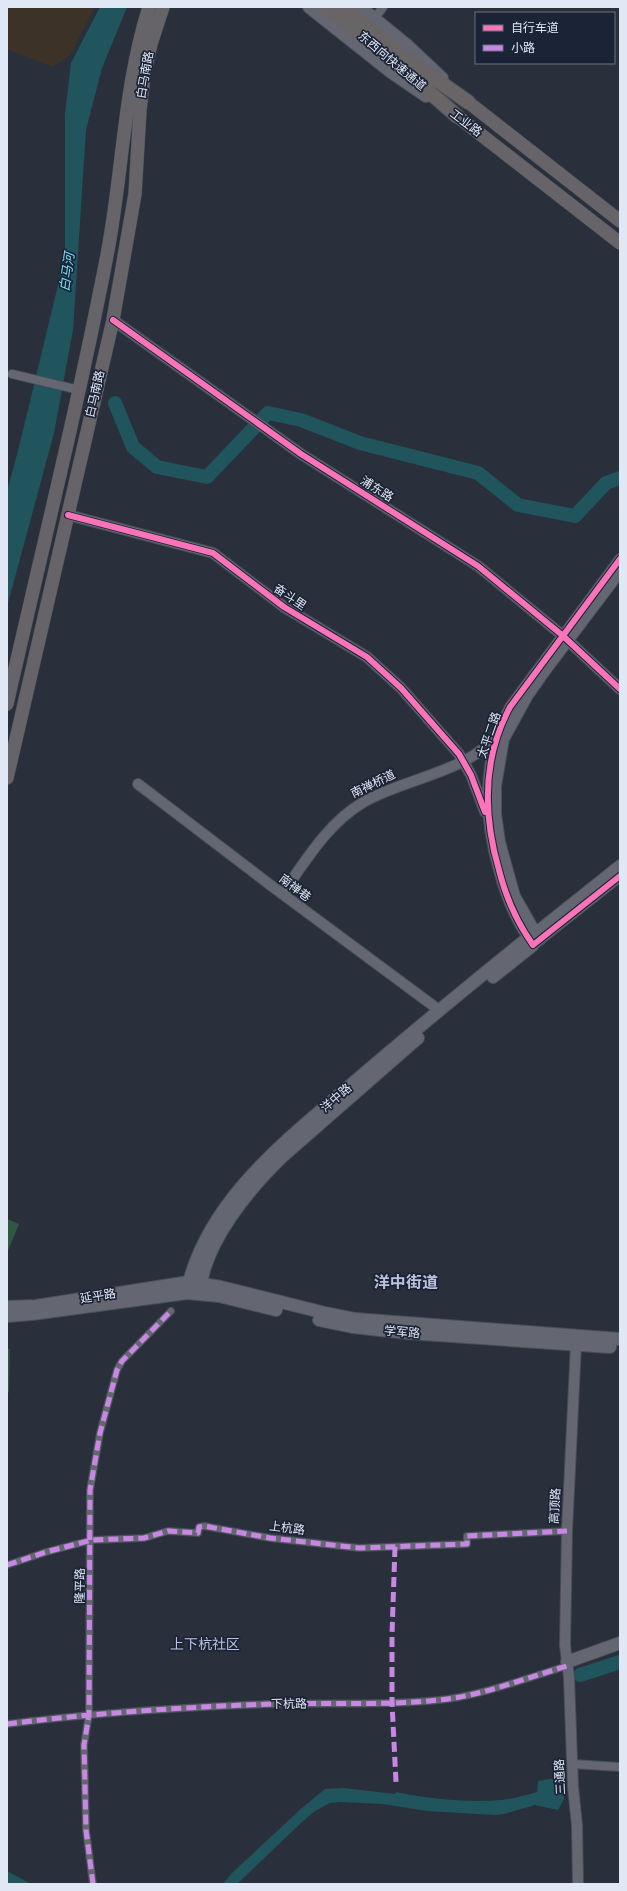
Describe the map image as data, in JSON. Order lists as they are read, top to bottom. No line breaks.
{"streets":{"highway":["东西向快速通道"],"main road":["白马南路","工业路","洋中路","延平路","学军路","下杭路"],"street":["浦东路","奋斗里","太平二路","南禅桥道","南禅巷","高顶路","上杭路","隆平路","三通路"]},"crossings":[["东西向快速通道","工业路"],["白马南路","浦东路"],["白马南路","奋斗里"],["浦东路","太平二路"],["奋斗里","太平二路"],["奋斗里","南禅桥道"],["太平二路","南禅桥道"],["太平二路","洋中路"],["南禅桥道","南禅巷"],["南禅巷","洋中路"],["洋中路","延平路"],["洋中路","学军路"],["延平路","学军路"],["学军路","高顶路"],["高顶路","上杭路"],["高顶路","下杭路"],["高顶路","三通路"],["上杭路","隆平路"],["隆平路","下杭路"],["下杭路","三通路"]],"districts":["洋中街道","上下杭社区"],"water":["白马河"],"legend":["自行车道","小路"]}
